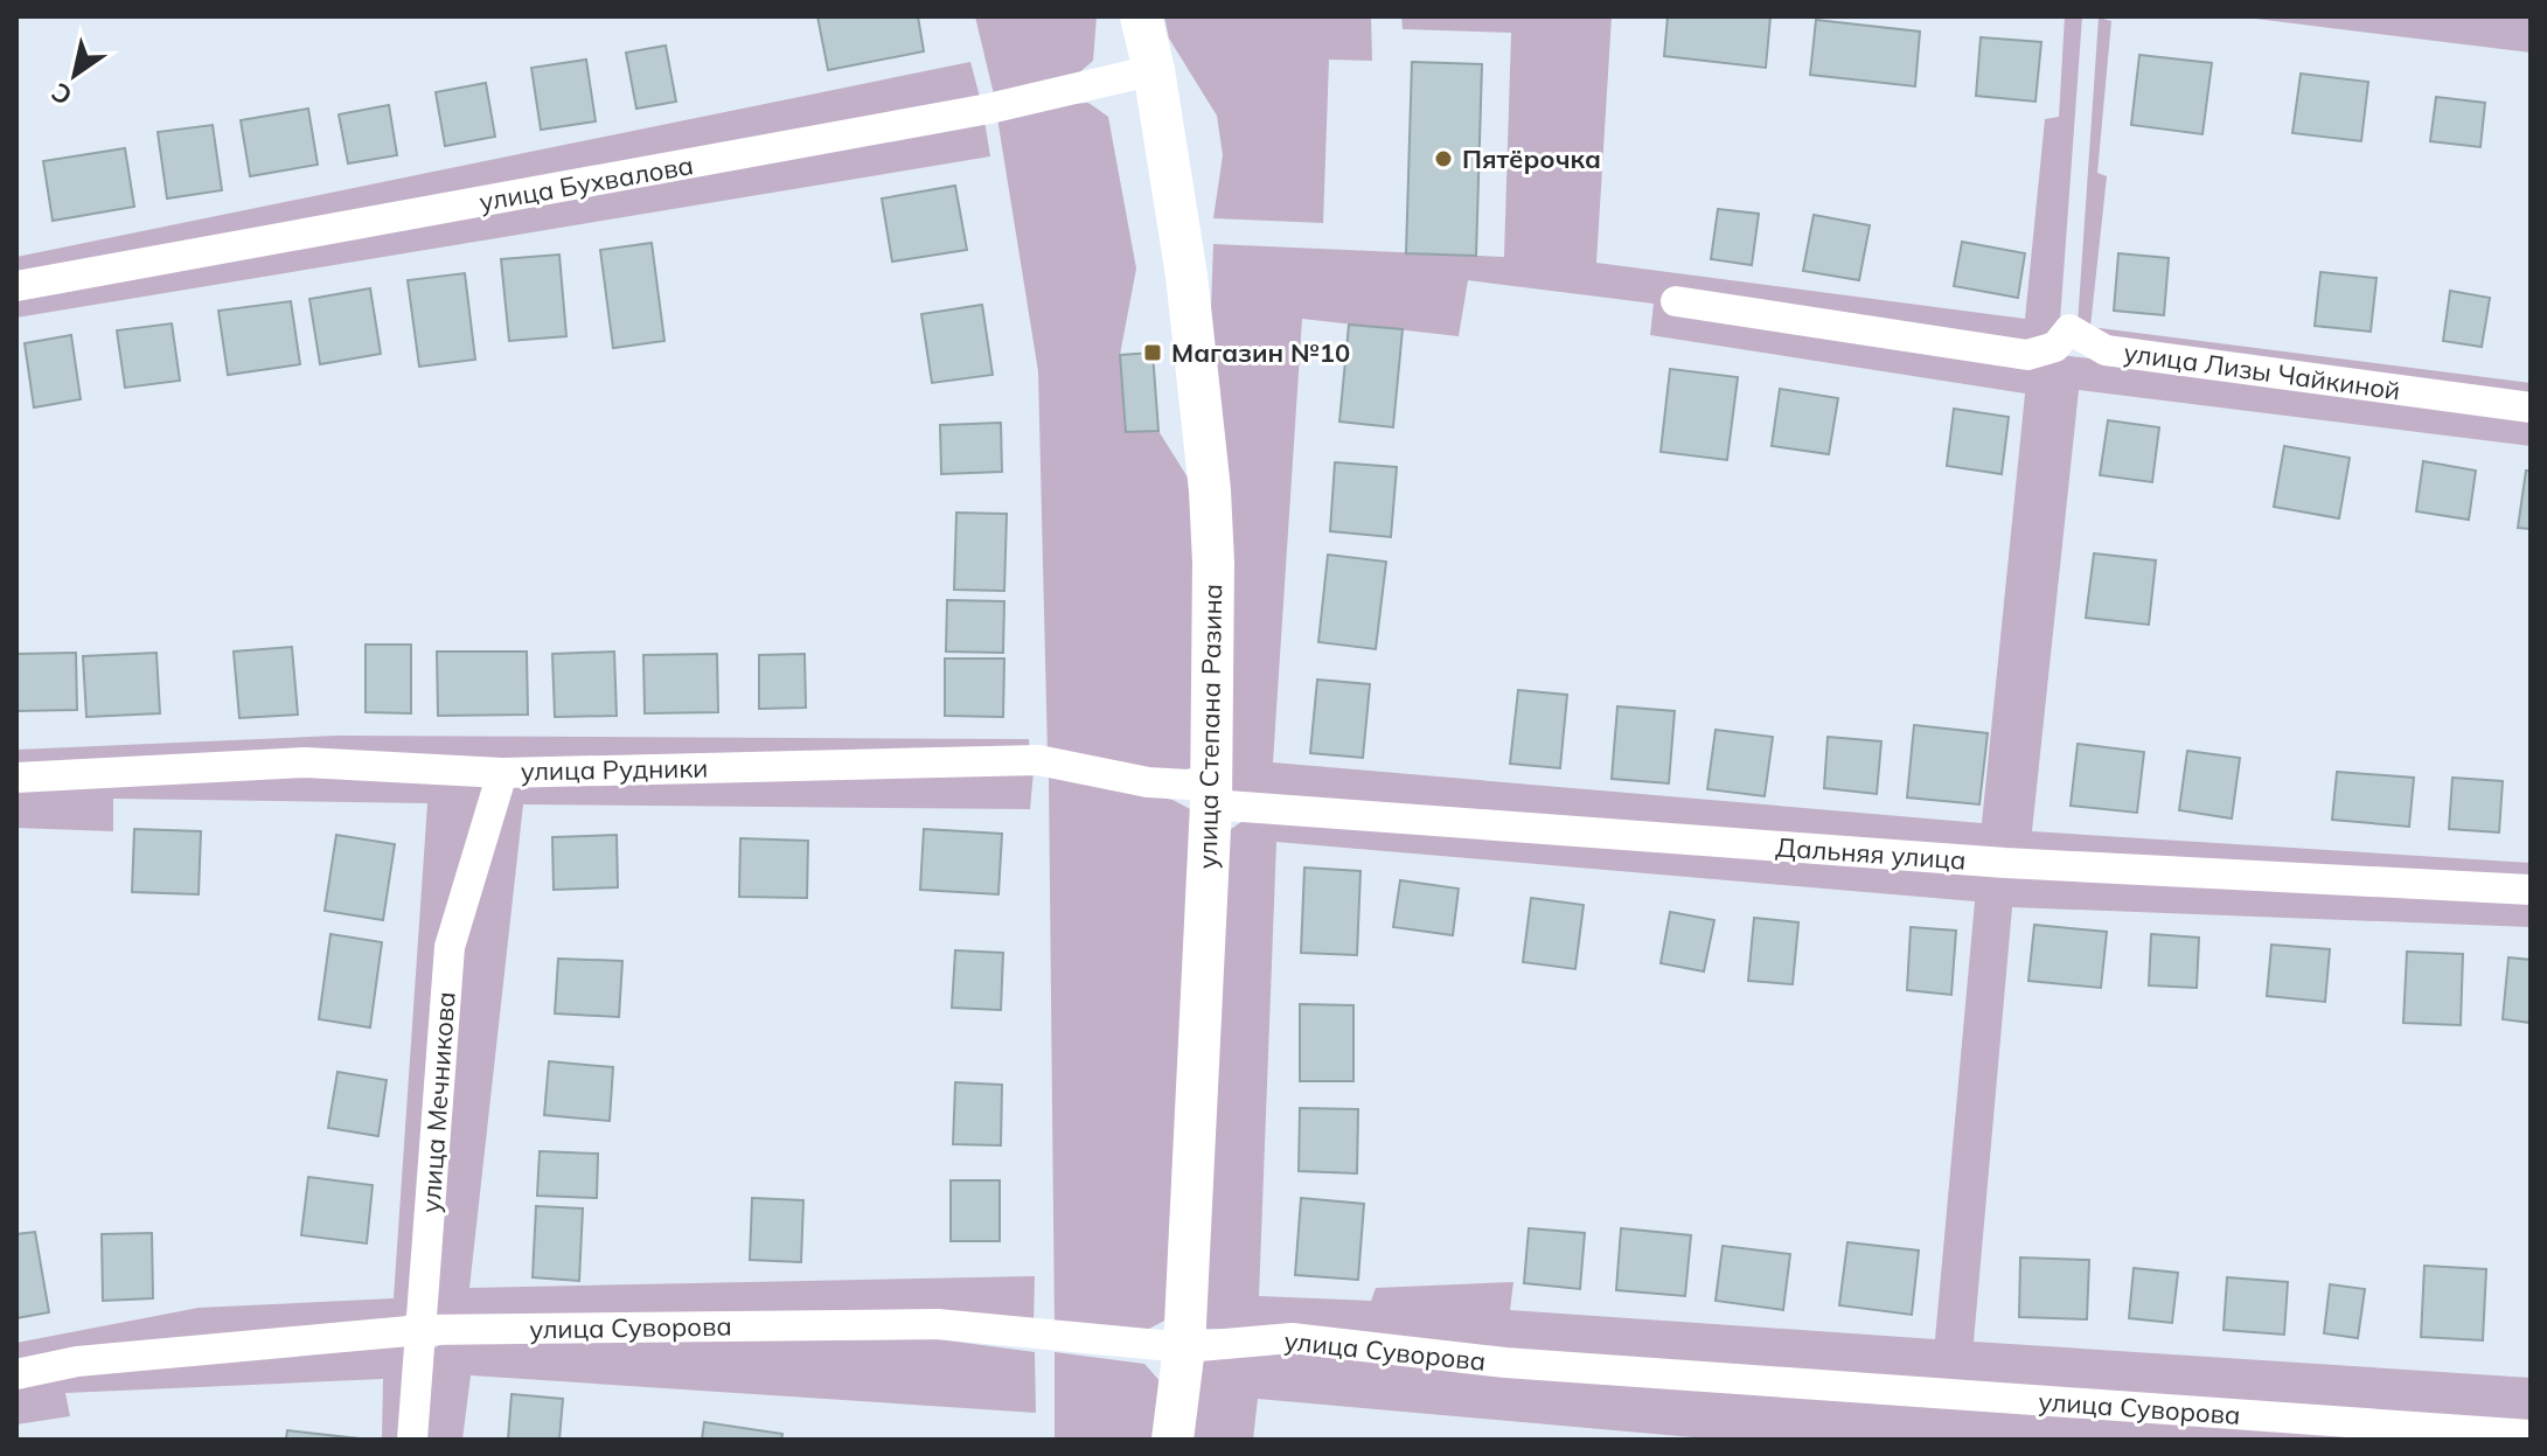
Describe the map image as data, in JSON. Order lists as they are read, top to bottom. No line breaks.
{"streets":{"main road":["улица Степана Разина"],"street":["улица Бухвалова","улица Лизы Чайкиной","улица Рудники","Дальняя улица","улица Мечникова","улица Суворова"]},"crossings":[["улица Бухвалова","улица Степана Разина"],["улица Степана Разина","улица Рудники"],["улица Степана Разина","Дальняя улица"],["улица Степана Разина","улица Суворова"],["улица Рудники","Дальняя улица"],["улица Рудники","улица Мечникова"],["улица Мечникова","улица Суворова"]],"places":{"other":["Пятёрочка"],"transit":["Магазин №10"]},"north":"bottom left"}
